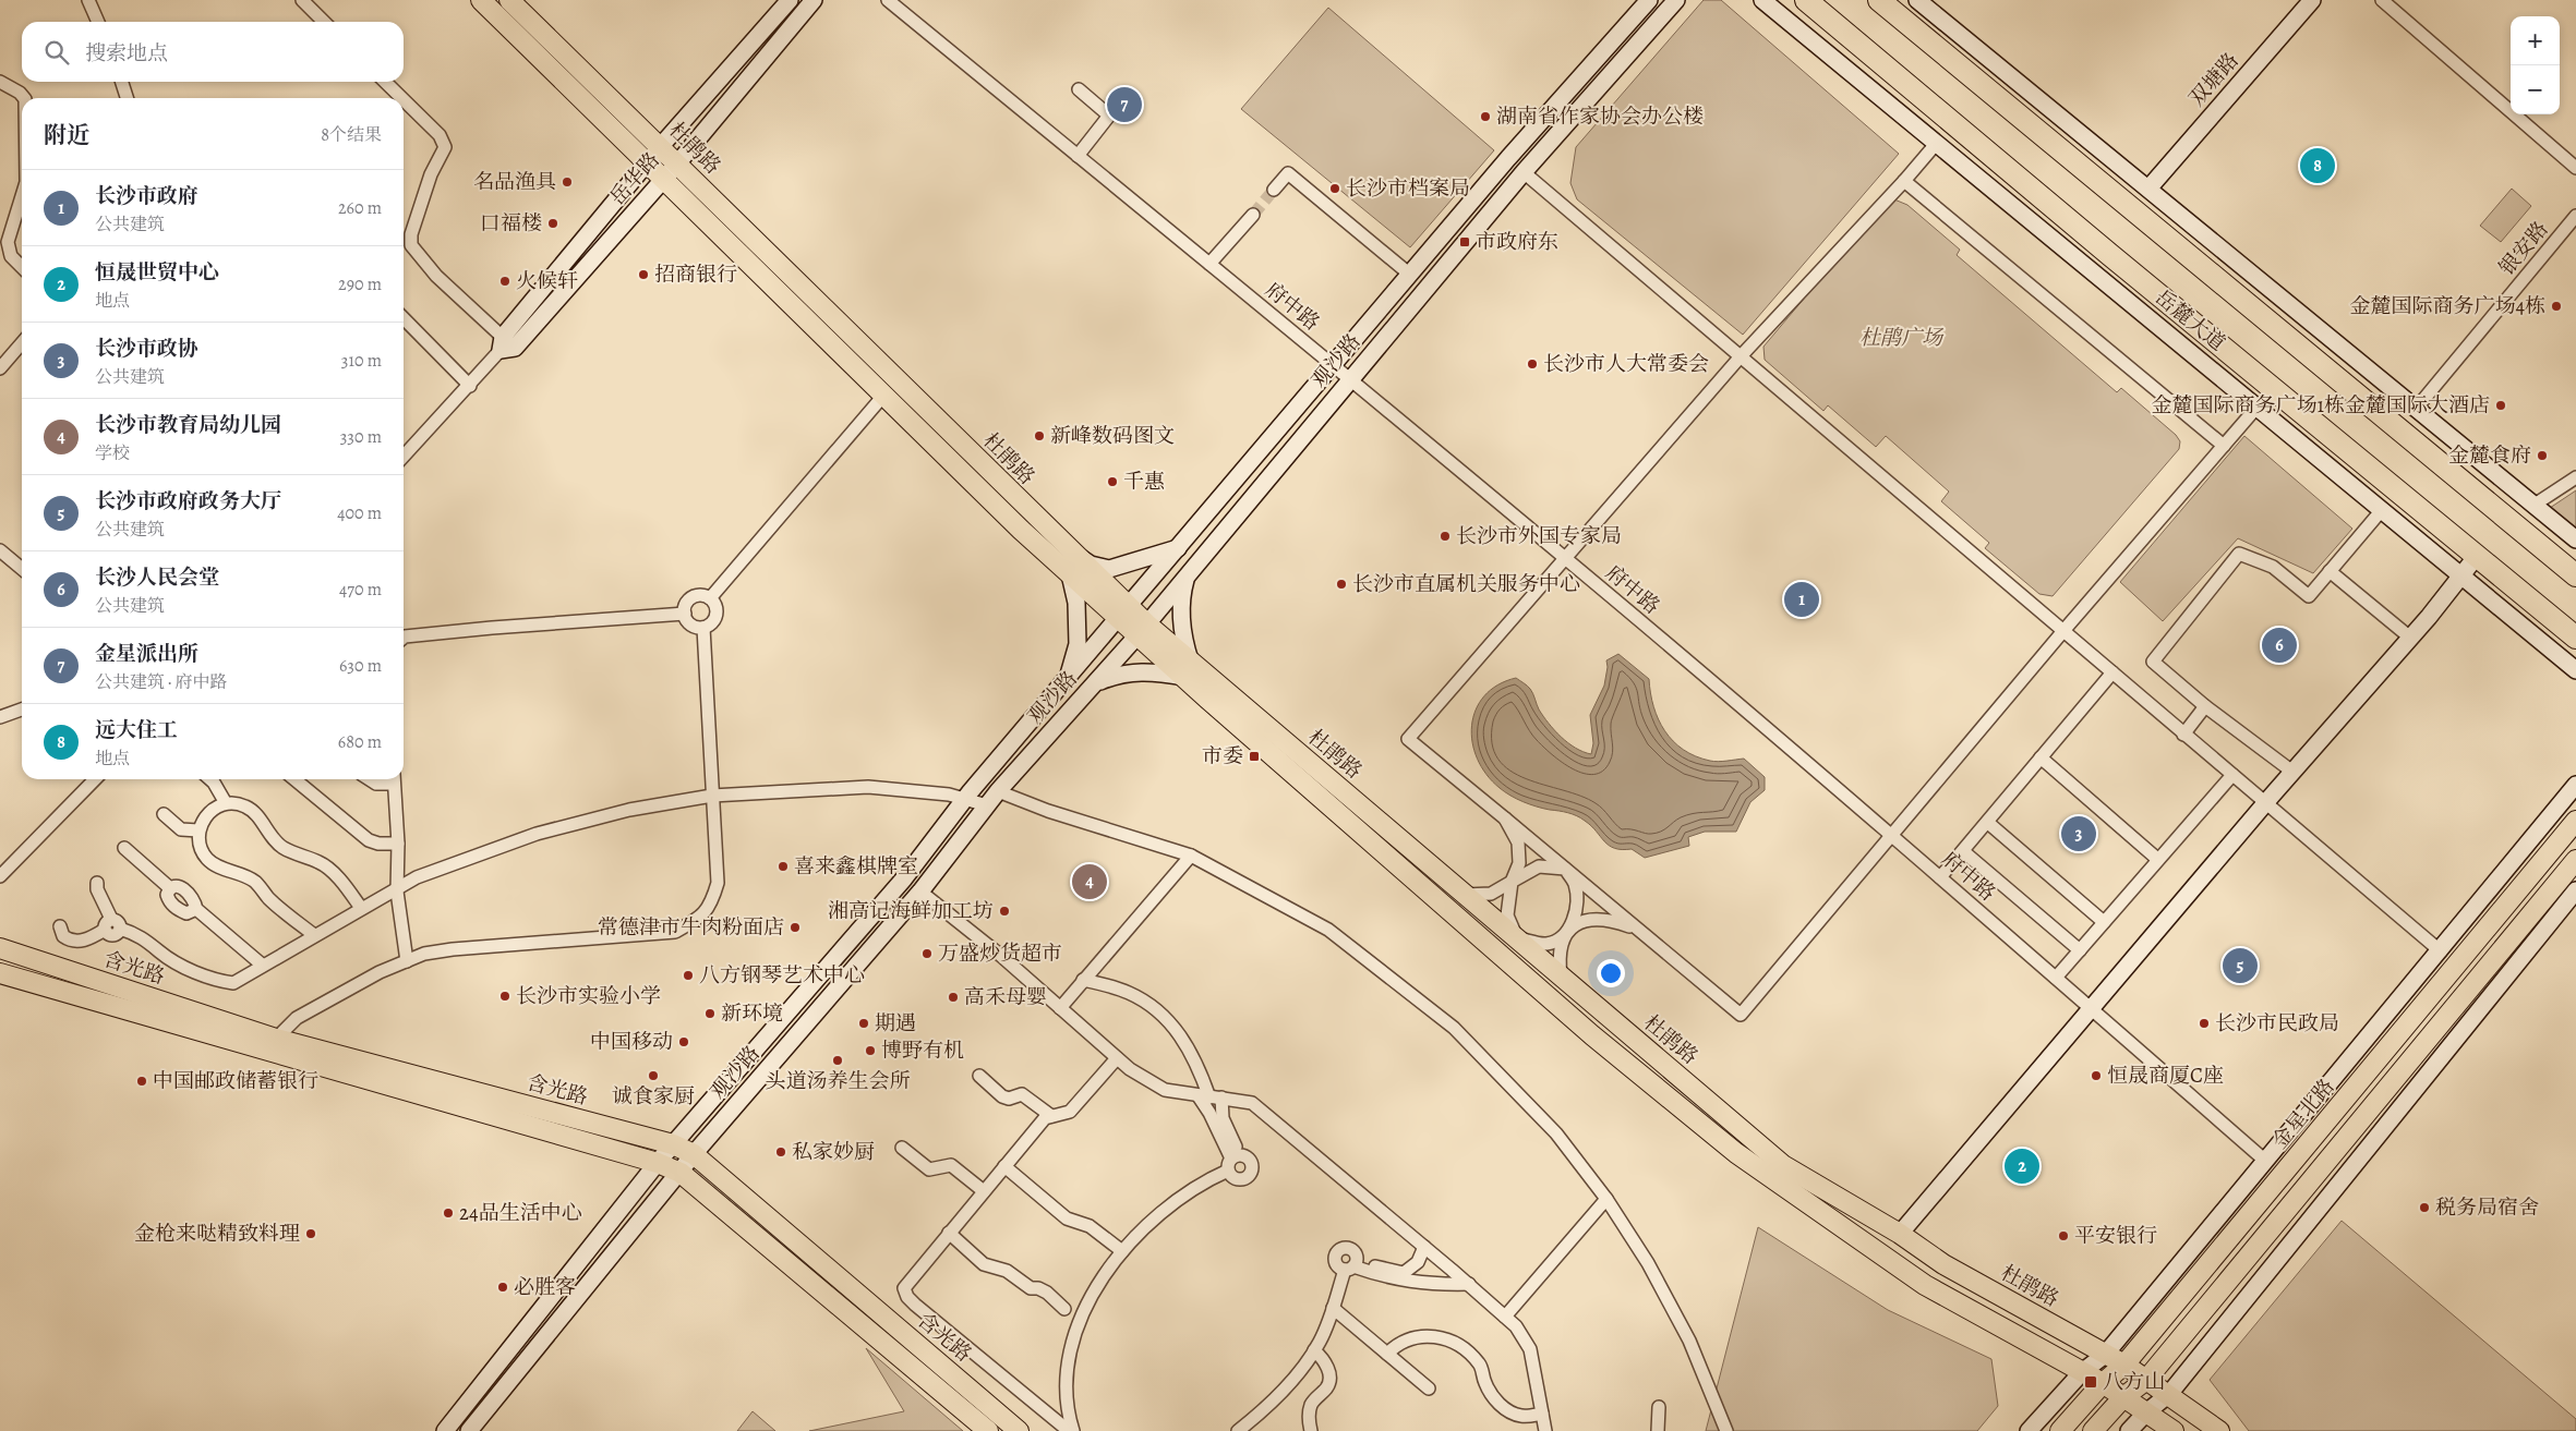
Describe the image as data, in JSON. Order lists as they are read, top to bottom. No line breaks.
{"streets":{"highway":["岳麓大道"],"main road":["杜鹃路","含光路","金星北路"],"street":["双塘路","岳华路","银安路","府中路","观沙路"]},"crossings":[["杜鹃路","岳华路"],["杜鹃路","观沙路"],["杜鹃路","金星北路"],["府中路","观沙路"],["观沙路","含光路"]],"parks":["杜鹃广场"],"places":{"other":["湖南省作家协会办公楼","名品渔具","长沙市档案局","口福楼","招商银行","火候轩","金麓国际商务广场4栋","长沙市人大常委会","金麓国际商务广场1栋金麓国际大酒店","新峰数码图文","金麓食府","千惠","长沙市外国专家局","长沙市直属机关服务中心","喜来鑫棋牌室","湘高记海鲜加工坊","常德津市牛肉粉面店","万盛炒货超市","八方钢琴艺术中心","长沙市实验小学","高禾母婴","新环境","期遇","长沙市民政局","中国移动","博野有机","头道汤养生会所","诚食家厨","恒晟商厦C座","中国邮政储蓄银行","私家妙厨","税务局宿舍","24品生活中心","金枪来哒精致料理","平安银行","必胜客"],"transit":["市政府东","市委","八方山"]},"page":{"map_buttons":["+","−"],"search":"搜索地点","pins":["7","8","1","6","3","4","5","2"],"heading":["附近","8个结果"],"list":[{"mark":"1","name":"长沙市政府","note":"公共建筑","value":"260 m"},{"mark":"2","name":"恒晟世贸中心","note":"地点","value":"290 m"},{"mark":"3","name":"长沙市政协","note":"公共建筑","value":"310 m"},{"mark":"4","name":"长沙市教育局幼儿园","note":"学校","value":"330 m"},{"mark":"5","name":"长沙市政府政务大厅","note":"公共建筑","value":"400 m"},{"mark":"6","name":"长沙人民会堂","note":"公共建筑","value":"470 m"},{"mark":"7","name":"金星派出所","note":"公共建筑 · 府中路","value":"630 m"},{"mark":"8","name":"远大住工","note":"地点","value":"680 m"}]}}
